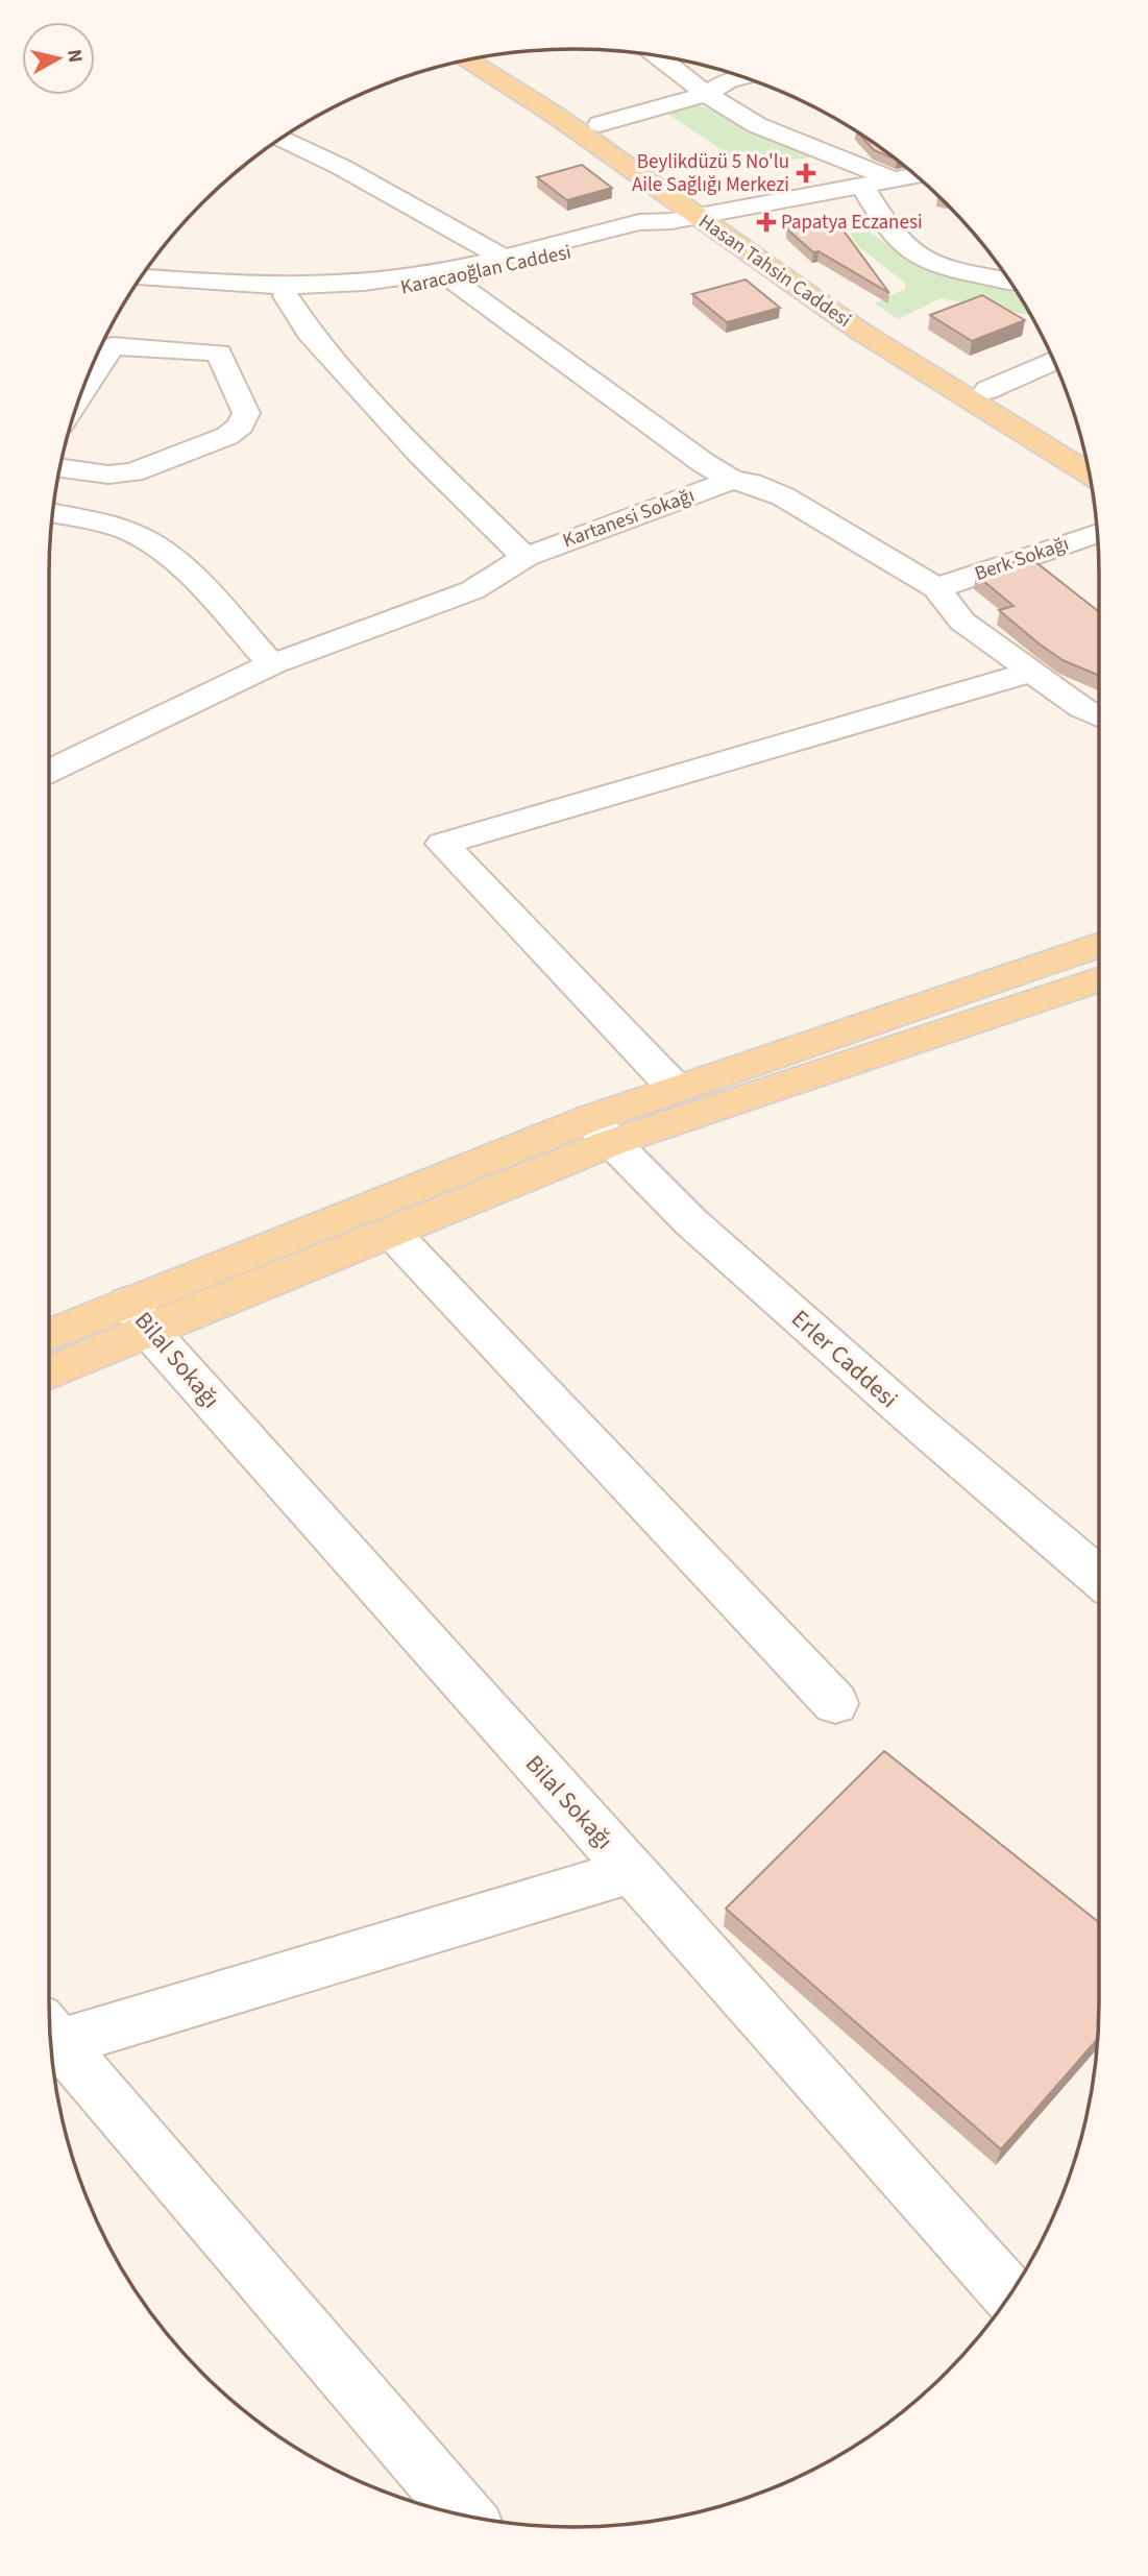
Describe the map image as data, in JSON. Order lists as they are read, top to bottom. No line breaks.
{"streets":{"main road":["Hasan Tahsin Caddesi"],"street":["Karacaoğlan Caddesi","Kartanesi Sokağı","Berk Sokağı","Erler Caddesi","Bilal Sokağı"]},"crossings":[["Karacaoğlan Caddesi","Hasan Tahsin Caddesi"]],"places":{"health":["Beylikdüzü 5 No'lu Aile Sağlığı Merkezi","Papatya Eczanesi"]},"north":"right"}
